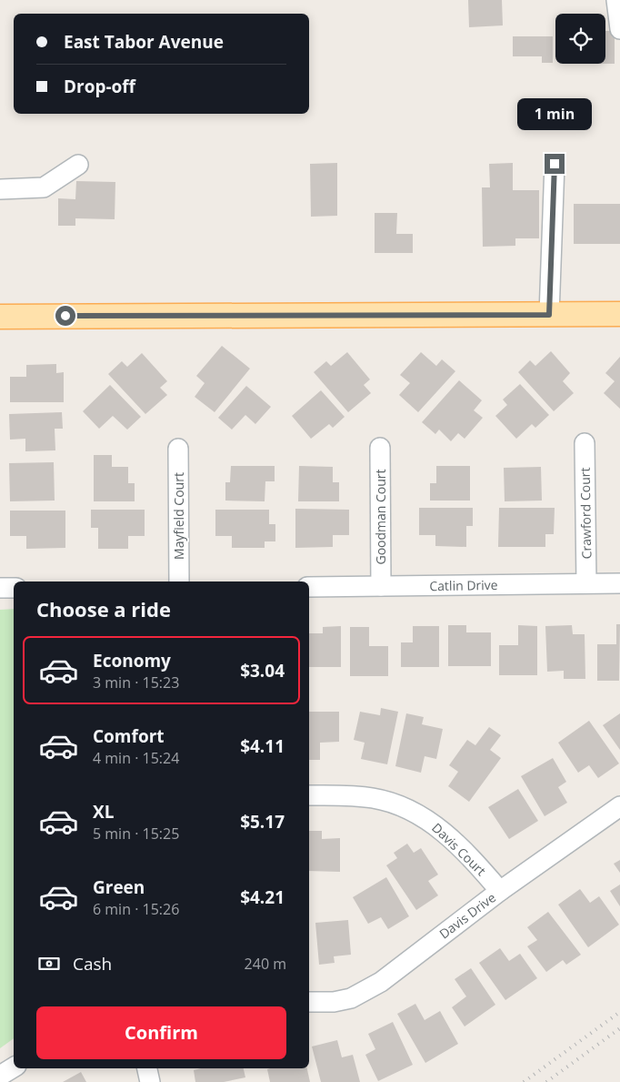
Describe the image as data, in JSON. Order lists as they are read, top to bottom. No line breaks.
{"streets":{"street":["Crawford Court","Mayfield Court","Goodman Court","Catlin Drive","Davis Court","Davis Drive"]},"crossings":[["Crawford Court","Catlin Drive"],["Goodman Court","Catlin Drive"],["Davis Court","Davis Drive"]],"page":{"banner":["East Tabor Avenue","Drop-off"],"bubble":"1 min","heading":"Choose a ride","list":[{"name":"Economy","note":"3 min · 15:23","value":"$3.04"},{"name":"Comfort","note":"4 min · 15:24","value":"$4.11"},{"name":"XL","note":"5 min · 15:25","value":"$5.17"},{"name":"Green","note":"6 min · 15:26","value":"$4.21"}],"pay":["Cash","240 m"],"buttons":"Confirm"}}
